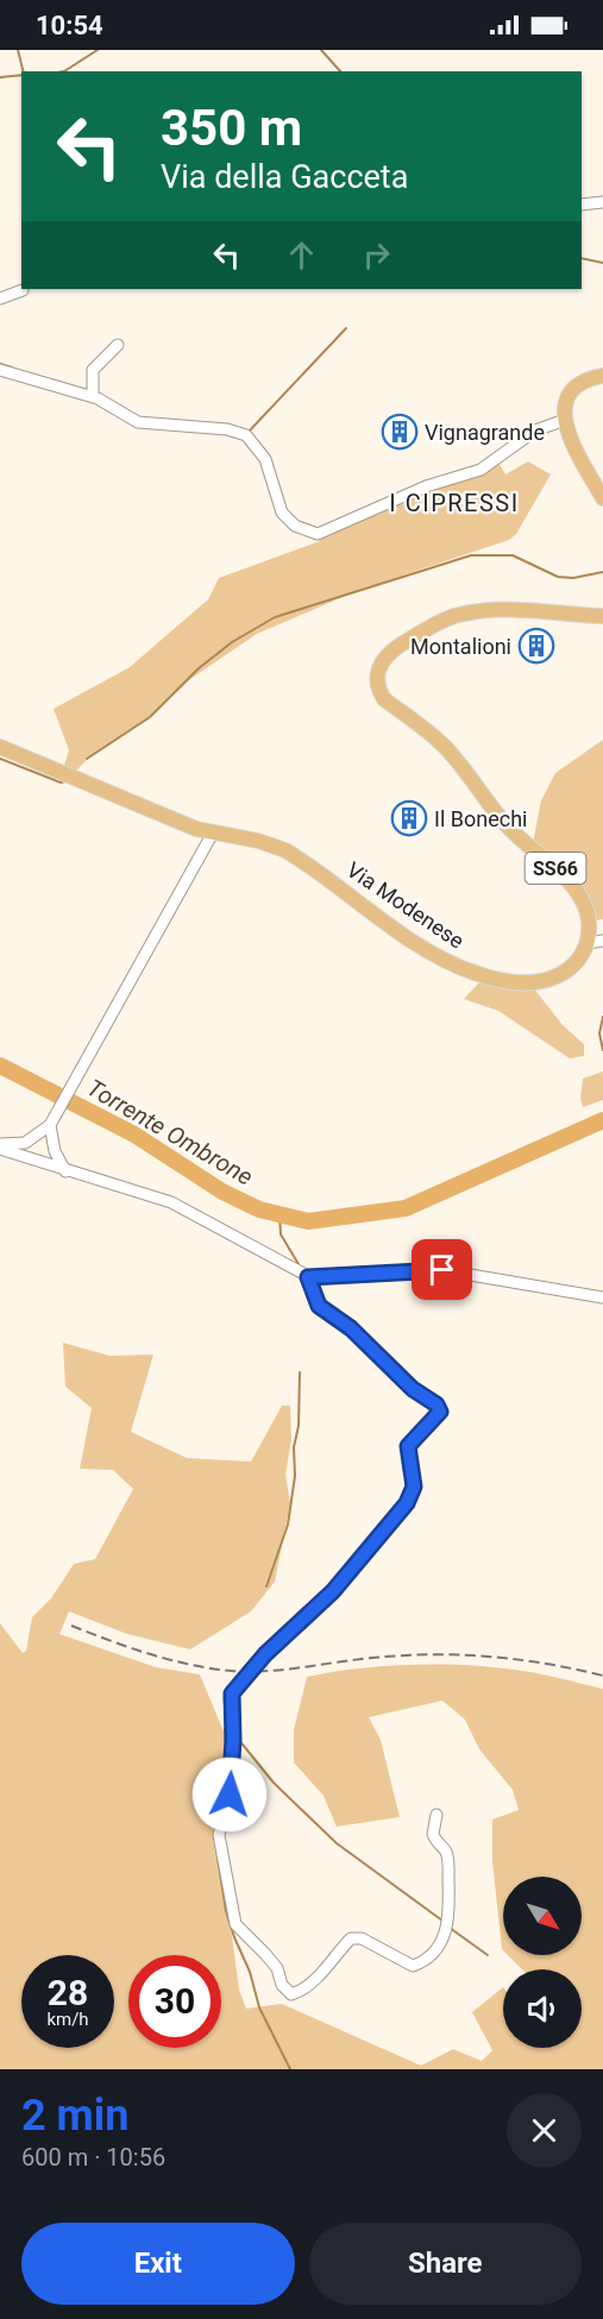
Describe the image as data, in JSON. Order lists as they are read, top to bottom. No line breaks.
{"streets":{"main road":["SS66","Via Modenese"]},"crossings":[["SS66","Via Modenese"]],"districts":["I CIPRESSI"],"water":["Torrente Ombrone"],"places":{"building":["Vignagrande","Montalioni","Il Bonechi"]},"north":"bottom right","page":{"status":"10:54","turn":["350 m","Via della Gacceta"],"speed":"28 km/h","limit":"30","heading":["2 min","600 m · 10:56"],"buttons":["Exit","Share"]}}
